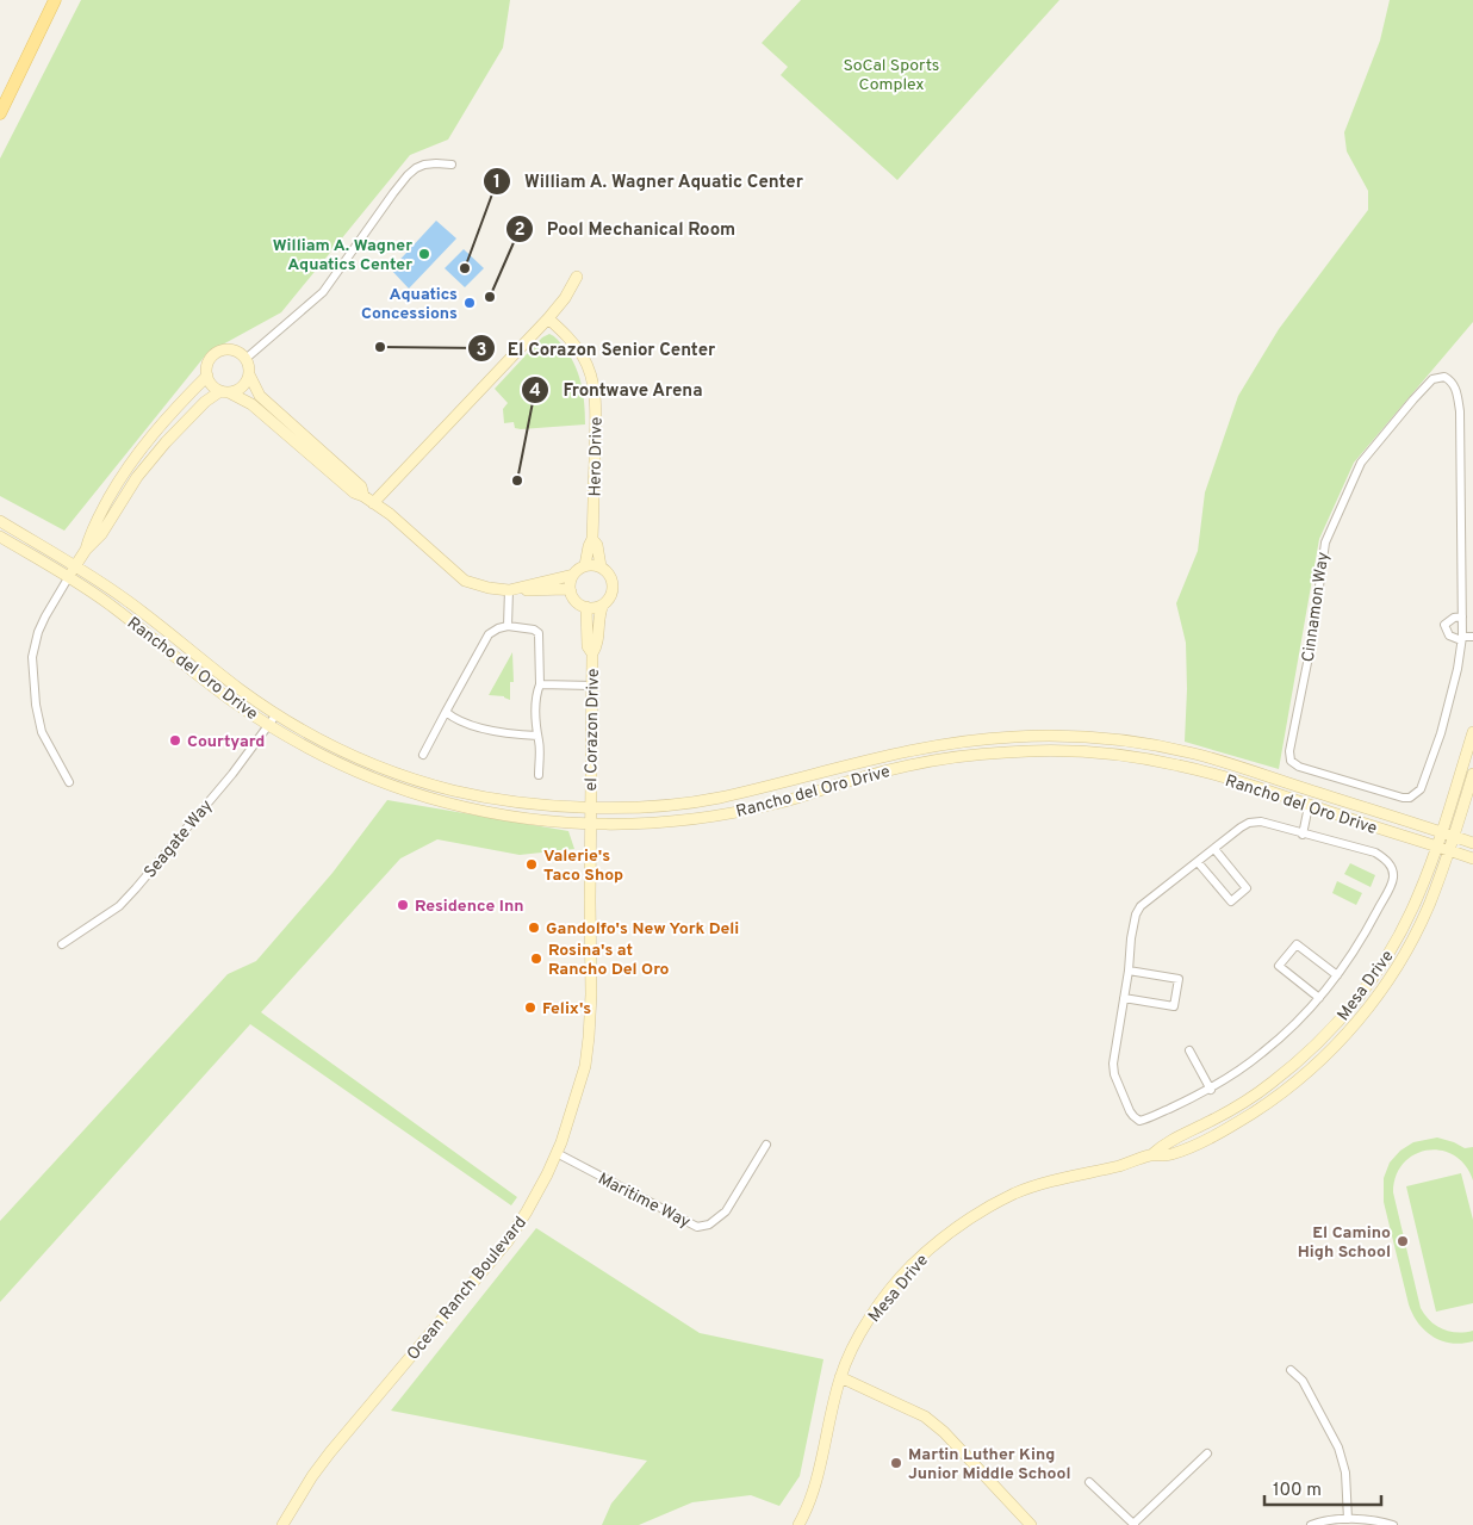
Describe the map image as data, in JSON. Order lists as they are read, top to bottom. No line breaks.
{"streets":{"main road":["Hero Drive","Rancho del Oro Drive","el Corazon Drive","Mesa Drive","Ocean Ranch Boulevard"],"street":["Cinnamon Way","Seagate Way","Maritime Way"]},"crossings":[["Hero Drive","el Corazon Drive"],["Rancho del Oro Drive","el Corazon Drive"],["Rancho del Oro Drive","Seagate Way"],["Rancho del Oro Drive","Mesa Drive"],["Rancho del Oro Drive","Ocean Ranch Boulevard"],["el Corazon Drive","Ocean Ranch Boulevard"],["Maritime Way","Ocean Ranch Boulevard"]],"parks":["SoCal Sports Complex"],"places":["William A. Wagner Aquatics Center","William A. Wagner Aquatic Center","Pool Mechanical Room","Aquatics Concessions","El Corazon Senior Center","Frontwave Arena","Courtyard","Valerie's Taco Shop","Residence Inn","Gandolfo's New York Deli","Rosina's at Rancho Del Oro","Felix's","El Camino High School","Martin Luther King Junior Middle School"],"scale_bar":"100 m"}
